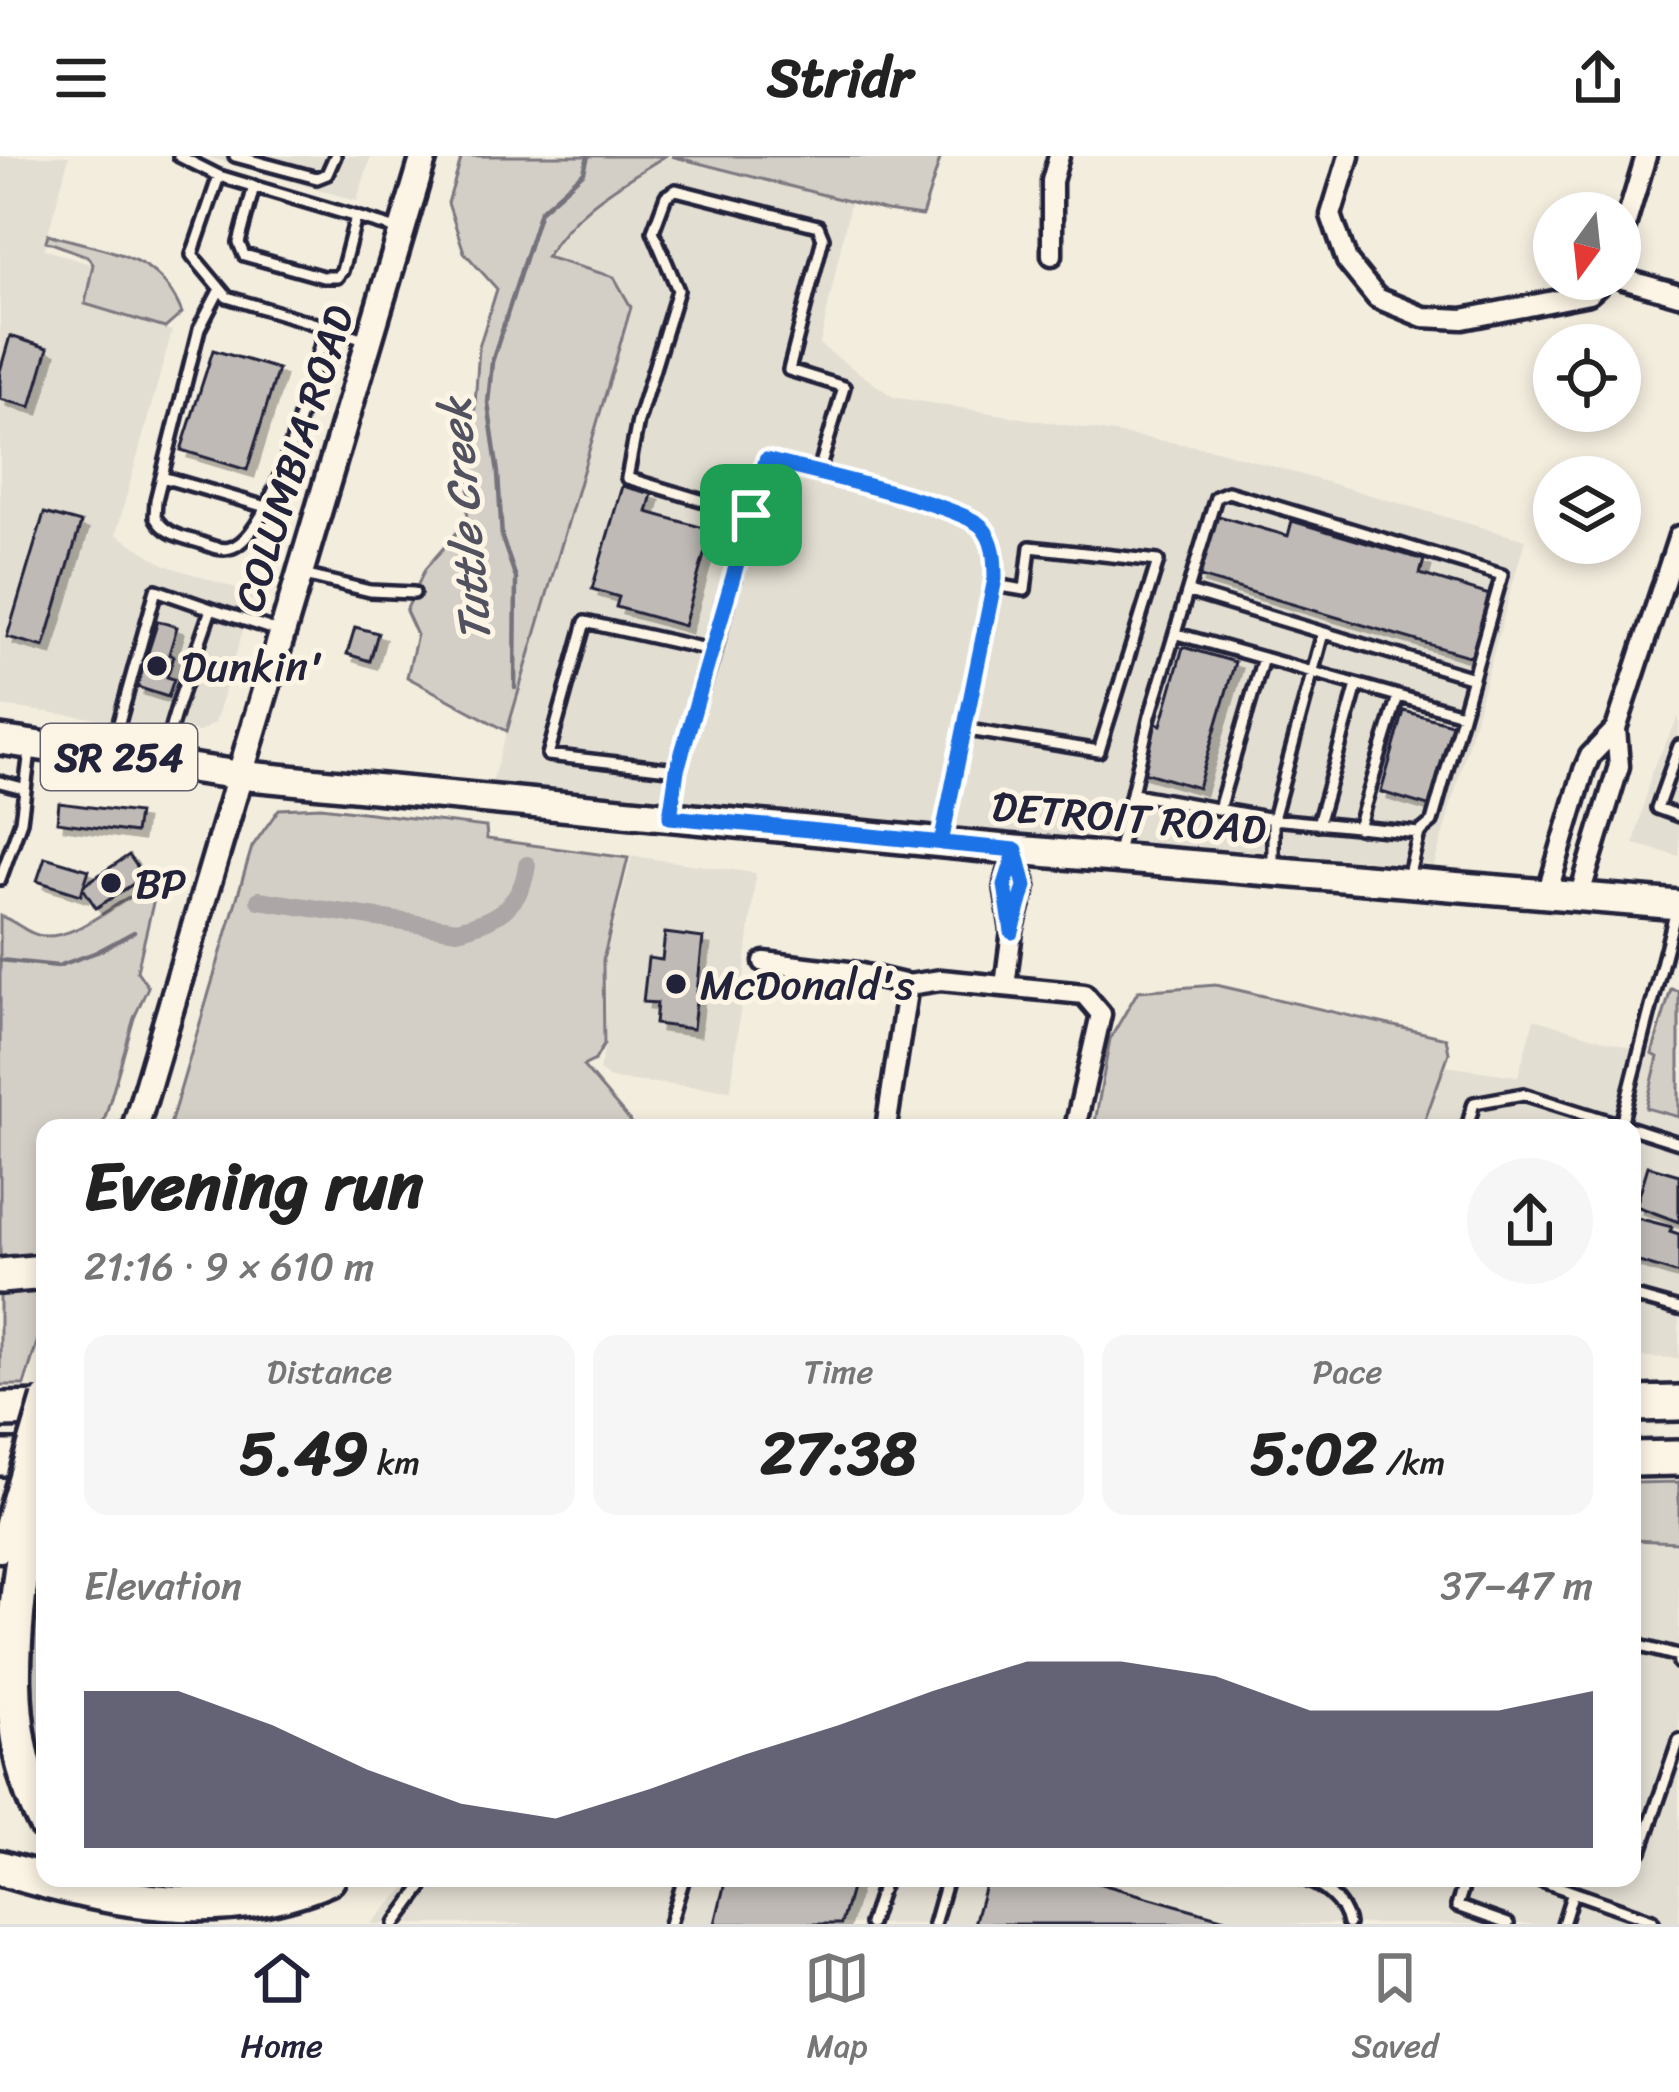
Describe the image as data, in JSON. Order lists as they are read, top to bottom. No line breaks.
{"streets":{"main road":["COLUMBIA ROAD","SR 254","DETROIT ROAD"]},"crossings":[["COLUMBIA ROAD","DETROIT ROAD"]],"water":["Tuttle Creek"],"places":["Dunkin'","BP","McDonald's"],"north":"bottom","page":{"header":"Stridr","heading":["Evening run","21:16 · 9 × 610 m"],"stats":[["Distance","5.49 km"],["Time","27:38"],["Pace","5:02 /km"]],"chart":["Elevation","37–47 m"],"tabs":["Home","Map","Saved"]}}
